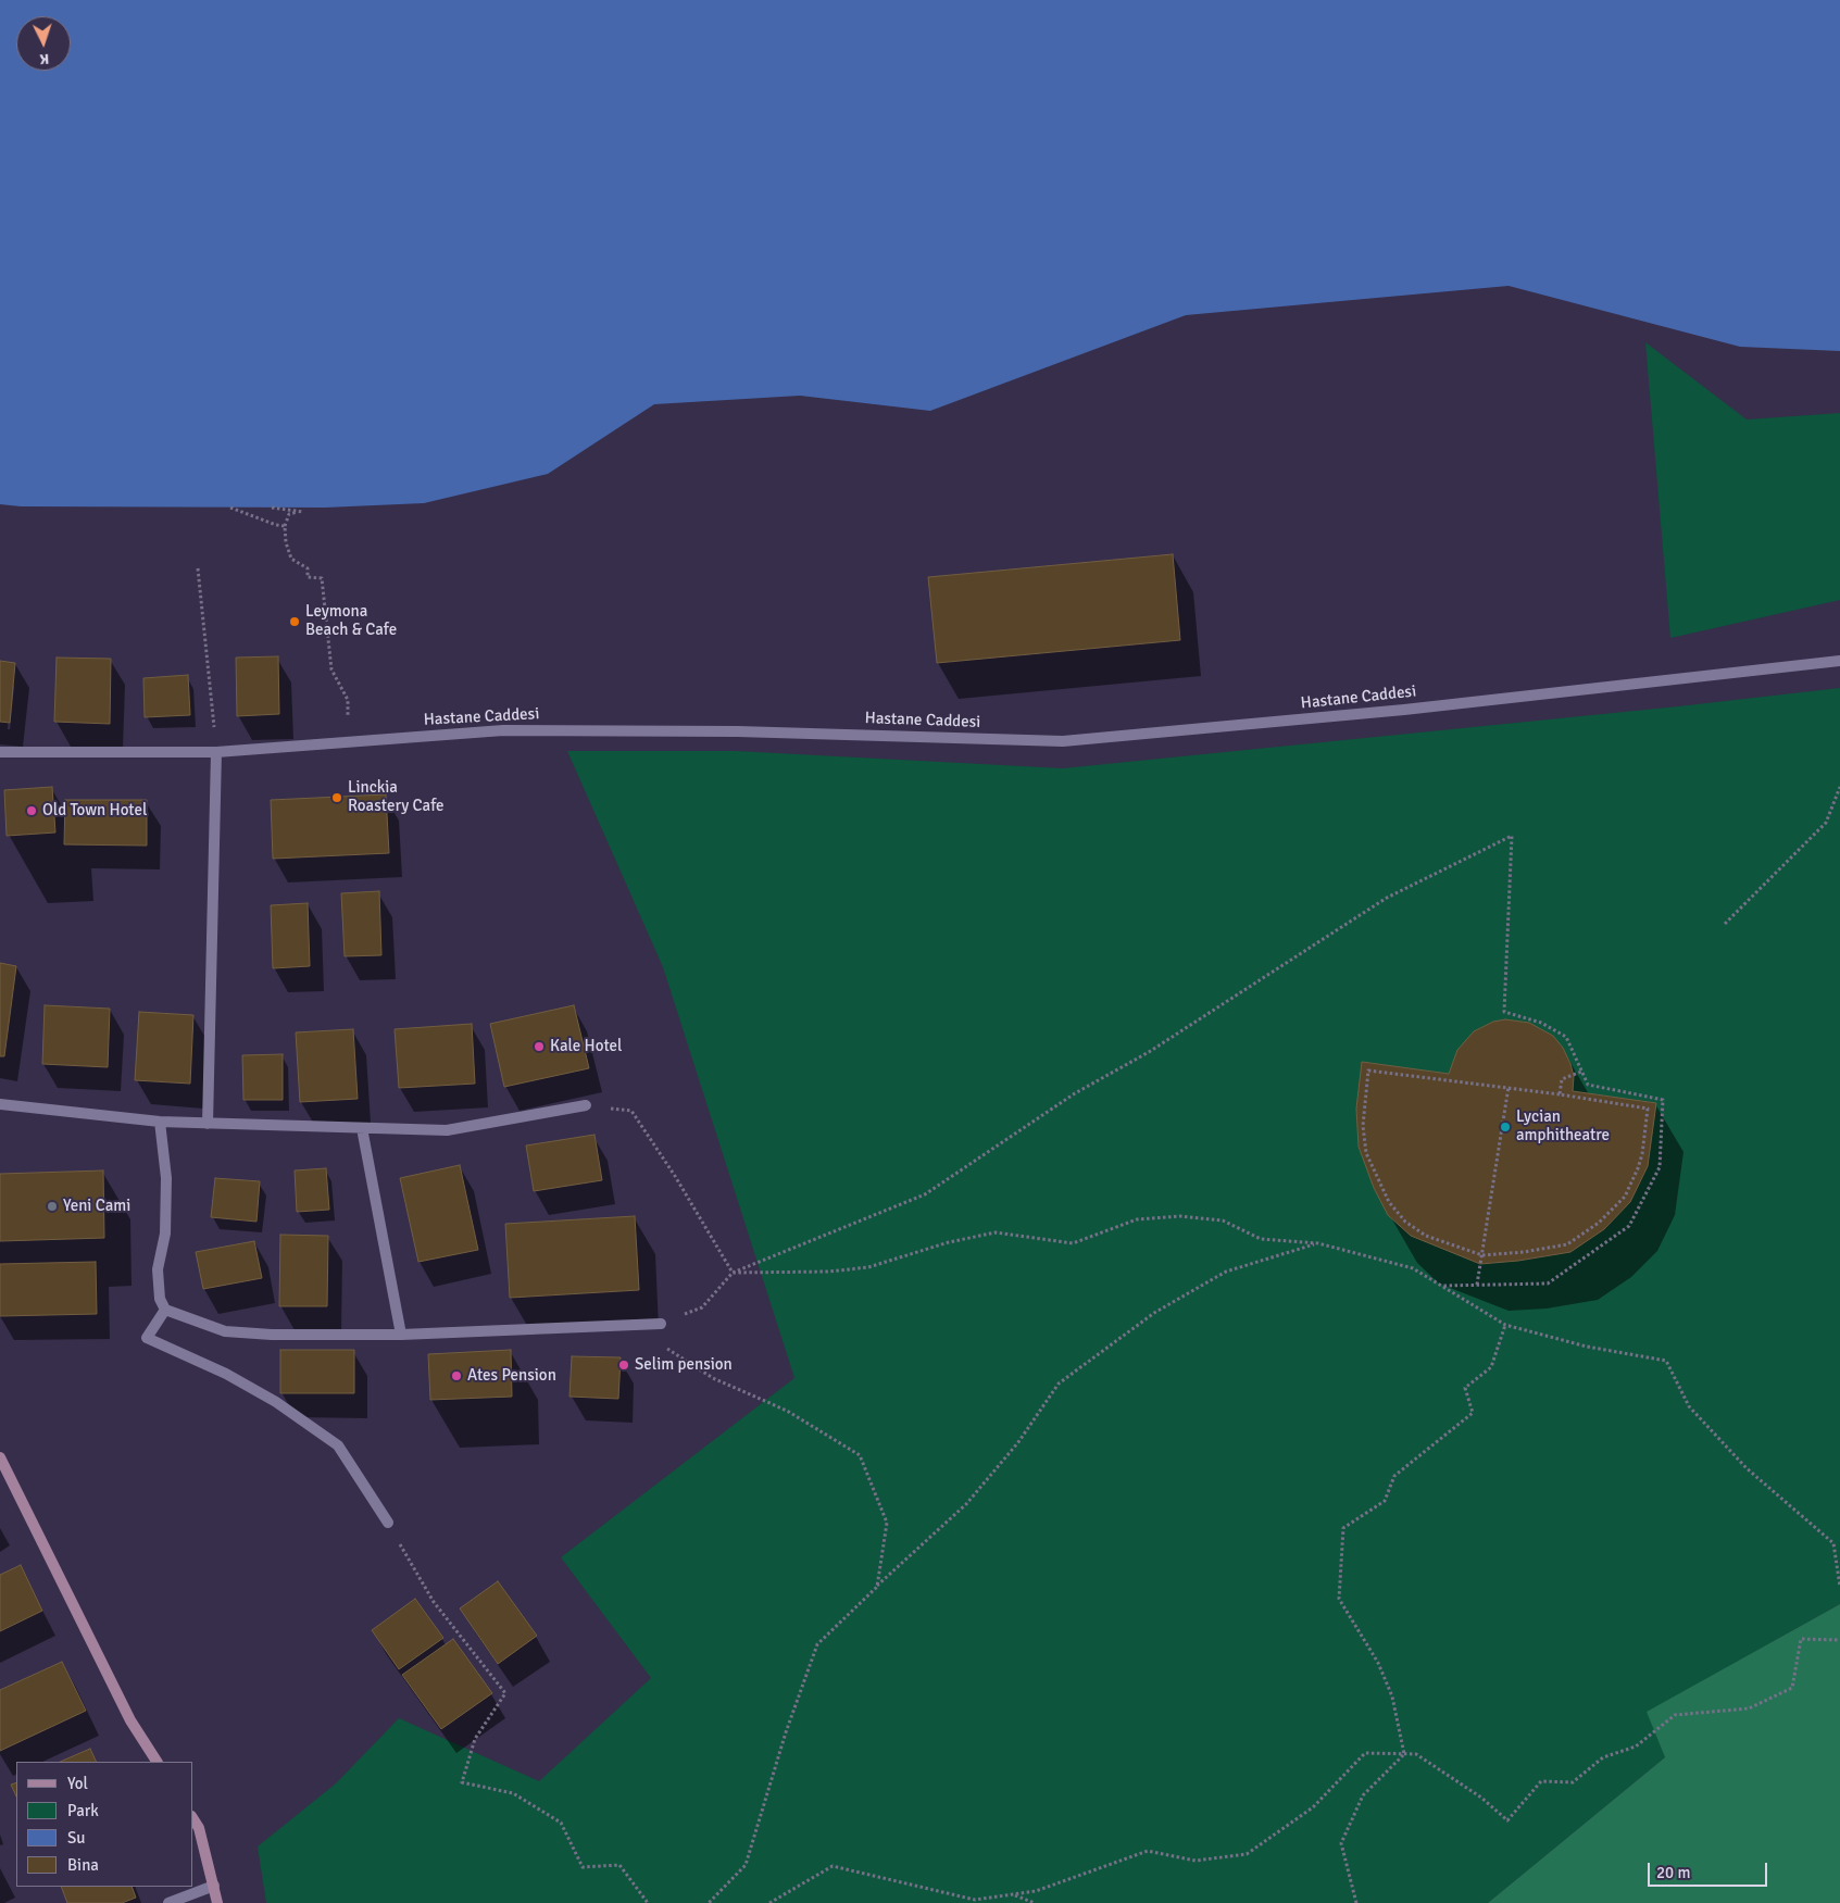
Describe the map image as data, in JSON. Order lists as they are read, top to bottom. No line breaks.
{"streets":{"street":["Hastane Caddesi"]},"places":["Leymona Beach & Cafe","Linckia Roastery Cafe","Old Town Hotel","Kale Hotel","Lycian amphitheatre","Yeni Cami","Selim pension","Ates Pension"],"legend":["Yol","Park","Su","Bina"],"scale_bar":"20 m","north":"bottom"}
